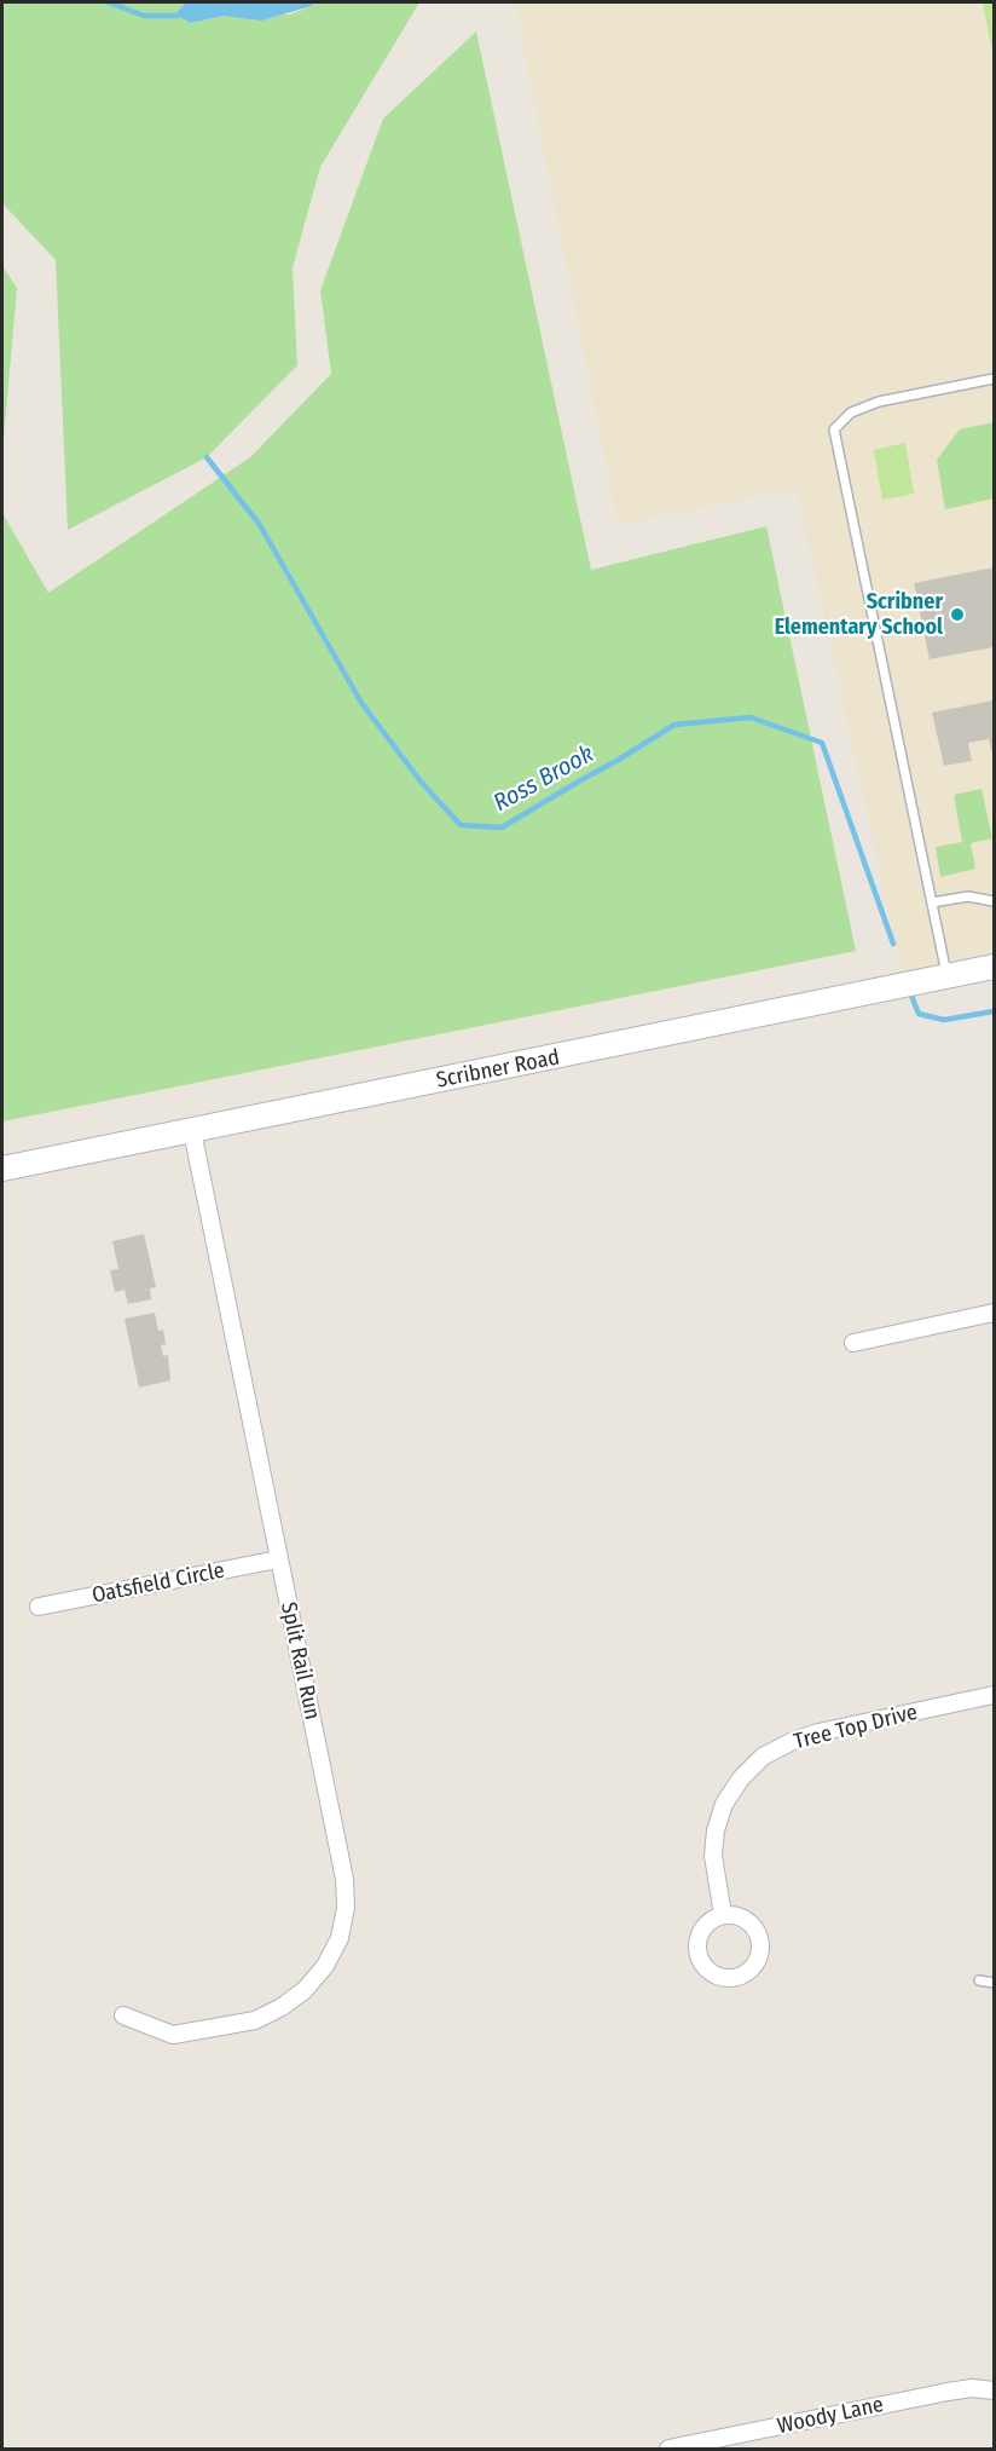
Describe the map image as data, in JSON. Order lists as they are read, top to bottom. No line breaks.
{"streets":{"street":["Scribner Road","Oatsfield Circle","Split Rail Run","Tree Top Drive","Woody Lane"]},"crossings":[["Scribner Road","Split Rail Run"],["Oatsfield Circle","Split Rail Run"]],"water":["Ross Brook"],"places":["Scribner Elementary School"]}
